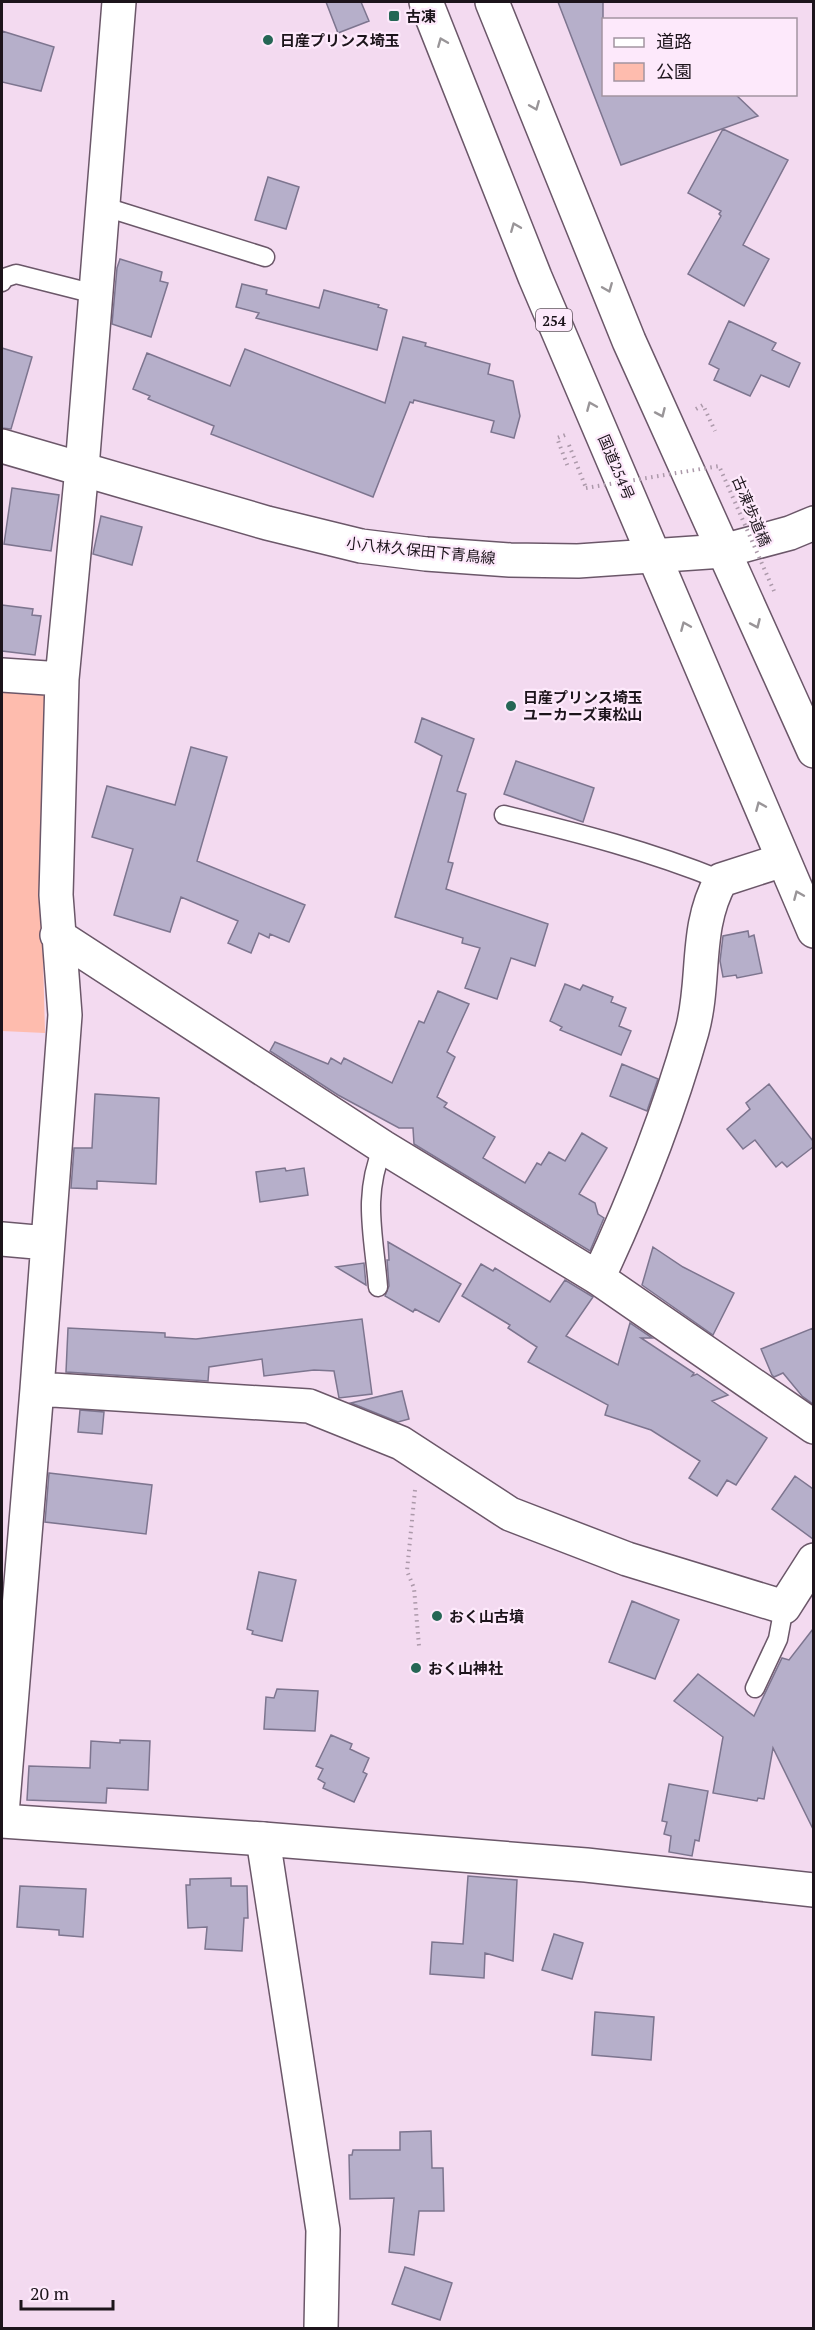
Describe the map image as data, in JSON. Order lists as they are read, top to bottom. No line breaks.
{"streets":{"main road":["254","国道254号","小八林久保田下青鳥線"],"path":["古凍歩道橋"]},"crossings":[["国道254号","小八林久保田下青鳥線"]],"places":{"transit":["古凍"],"other":["日産プリンス埼玉","日産プリンス埼玉 ユーカーズ東松山","おく山古墳","おく山神社"]},"legend":["道路","公園"],"scale_bar":"20 m"}
